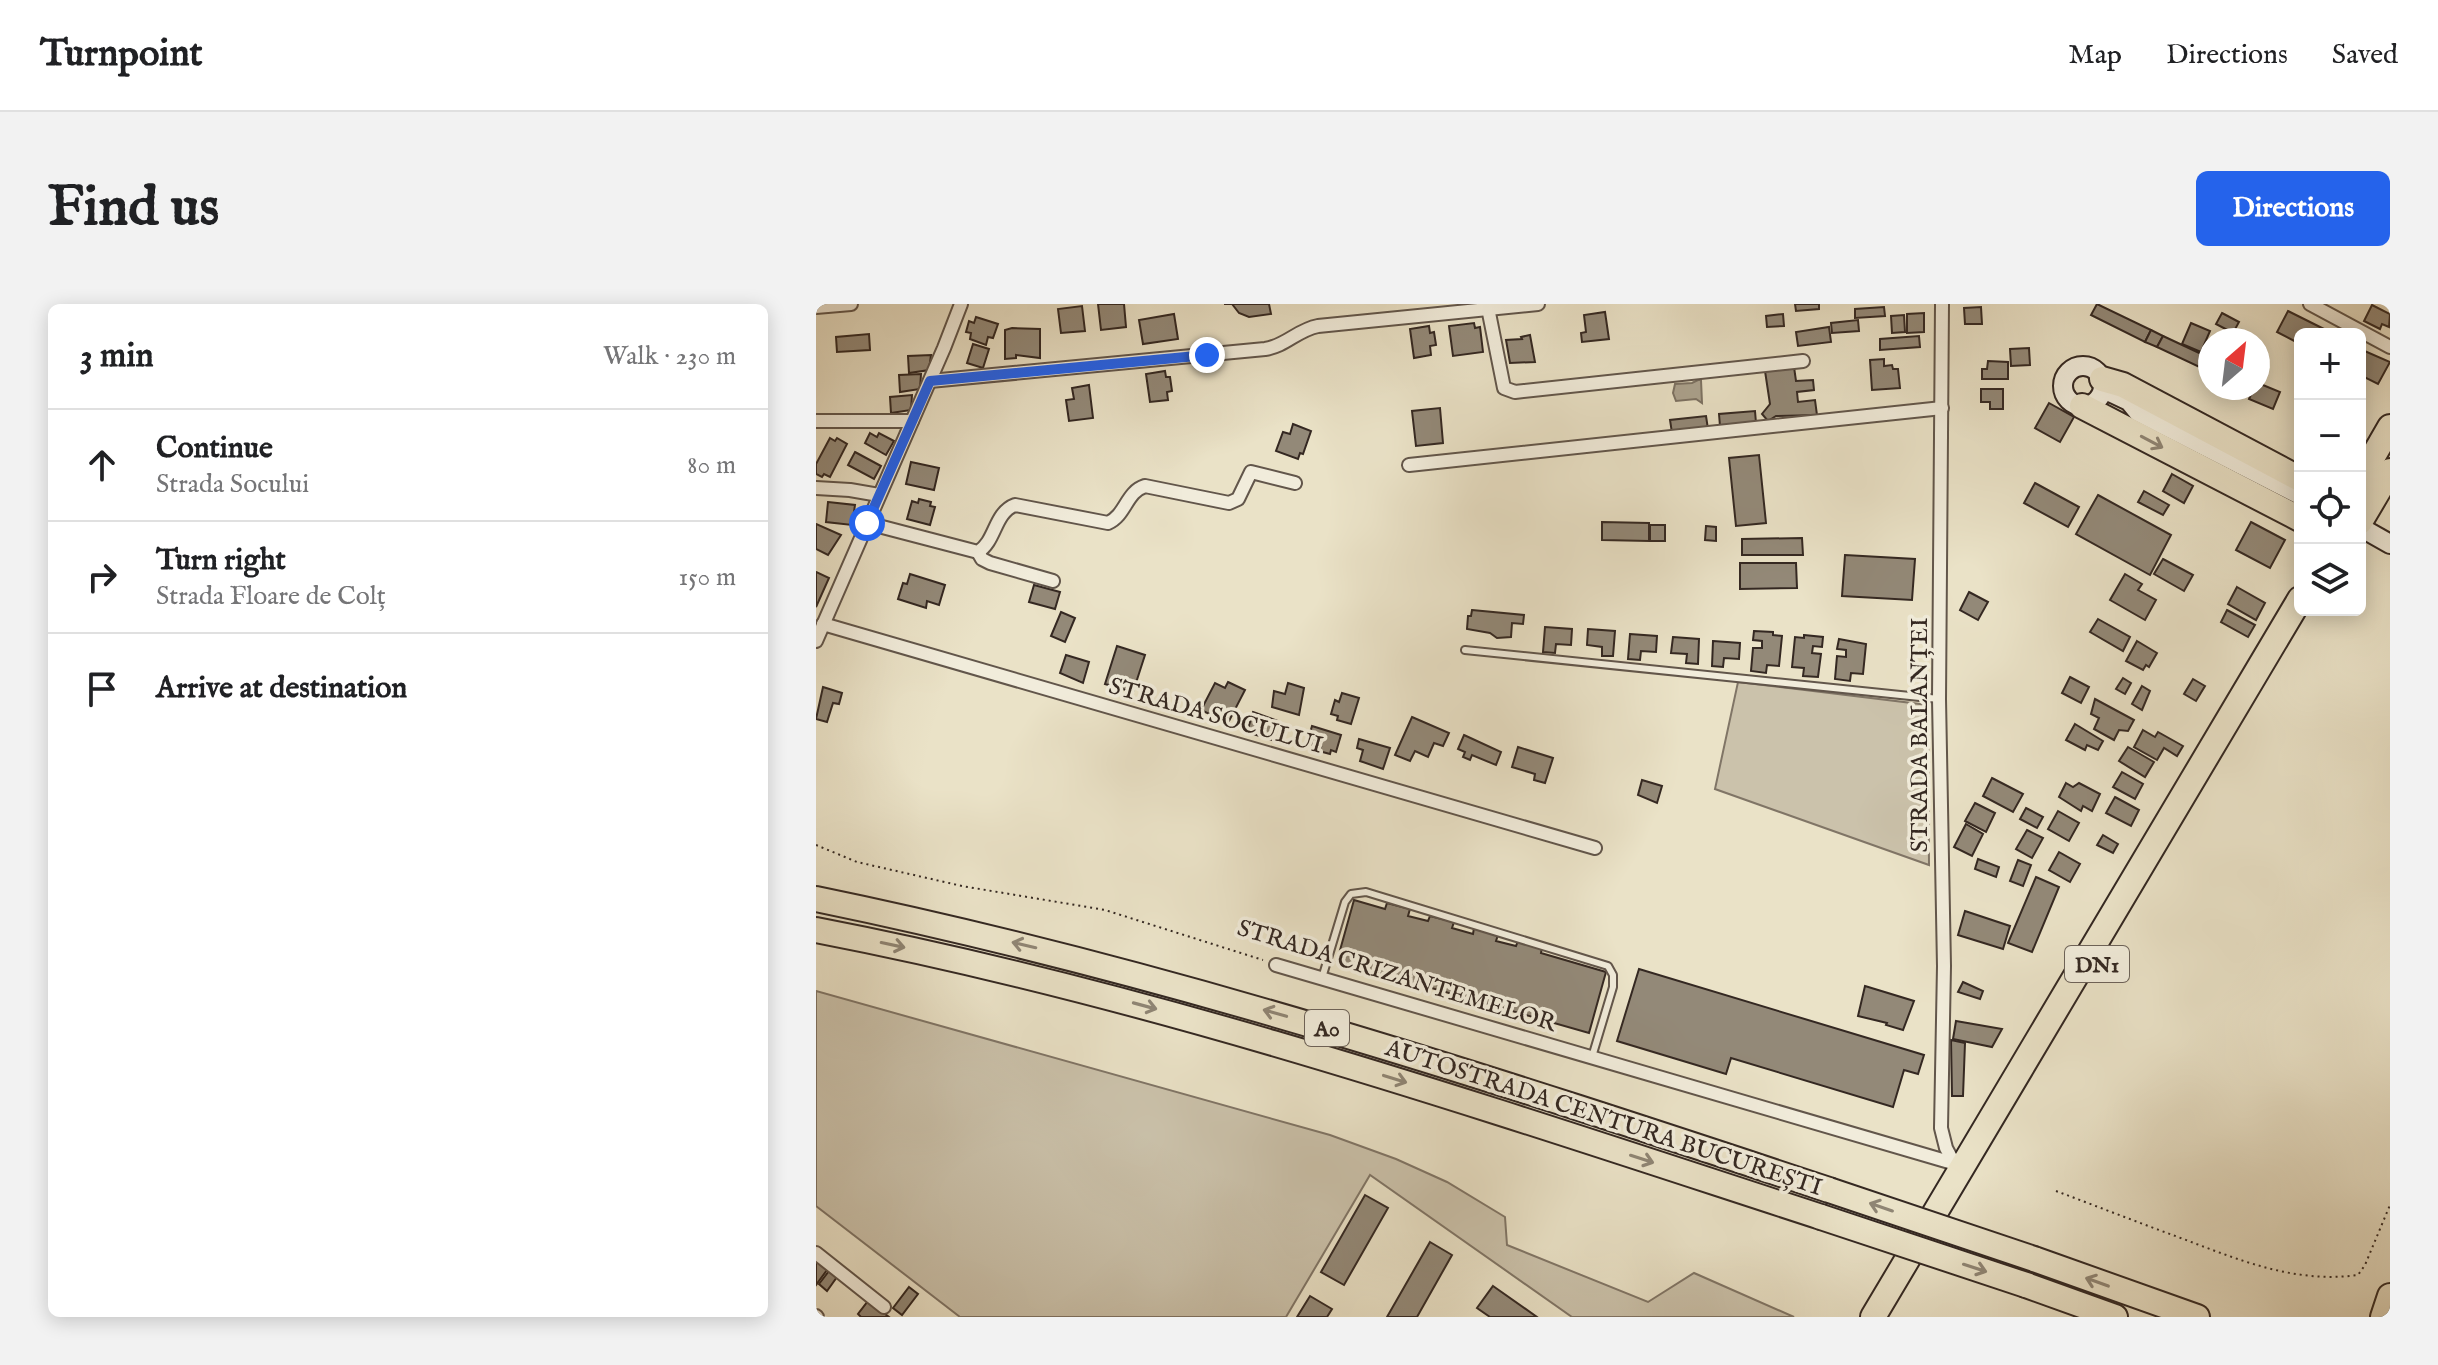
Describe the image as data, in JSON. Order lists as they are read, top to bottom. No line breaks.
{"streets":{"highway":["DN1","A0","AUTOSTRADA CENTURA BUCUREȘTI"],"street":["STRADA SOCULUI","STRADA BALANȚEI","STRADA CRIZANTEMELOR"]},"crossings":[["STRADA BALANȚEI","DN1"],["STRADA BALANȚEI","STRADA CRIZANTEMELOR"],["DN1","STRADA CRIZANTEMELOR"]],"north":"top right","page":{"header":"Turnpoint","nav":["Map","Directions","Saved"],"buttons":"Directions","title":"Find us","heading":["3 min","Walk · 230 m"],"map_buttons":["+","−"],"list":[["Continue","Strada Socului","80 m"],["Turn right","Strada Floare de Colț","150 m"],"Arrive at destination"]}}
